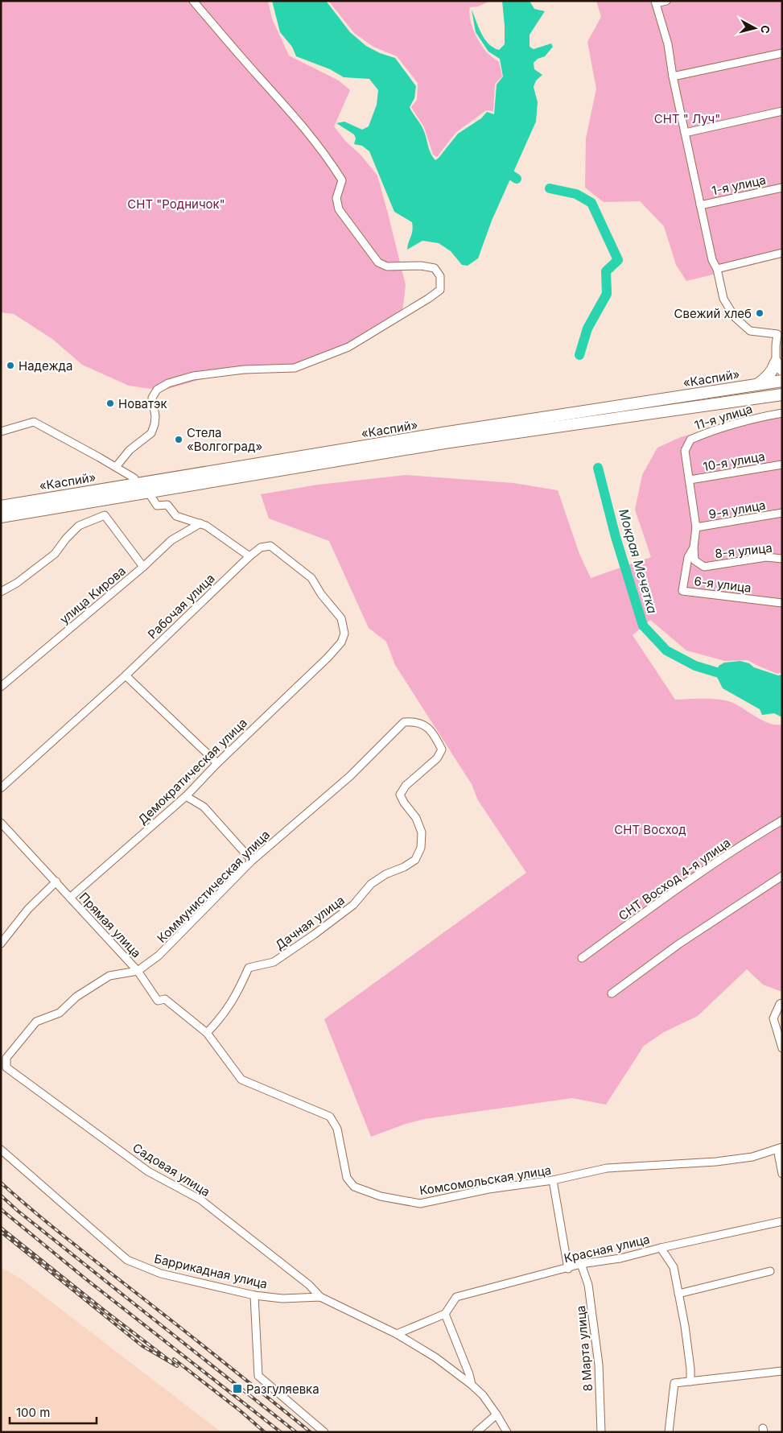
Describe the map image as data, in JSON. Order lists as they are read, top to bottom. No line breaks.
{"streets":{"highway":["«Каспий»"],"street":["1-я улица","11-я улица","10-я улица","9-я улица","8-я улица","6-я улица","улица Кирова","Рабочая улица","Демократическая улица","СНТ Восход 4-я улица","Коммунистическая улица","Дачная улица","Прямая улица","Садовая улица","Комсомольская улица","Красная улица","Баррикадная улица","8 Марта улица"]},"crossings":[["11-я улица","10-я улица"],["11-я улица","9-я улица"],["11-я улица","8-я улица"],["9-я улица","8-я улица"],["8-я улица","6-я улица"],["Рабочая улица","Демократическая улица"],["Демократическая улица","Прямая улица"],["Коммунистическая улица","Дачная улица"],["Коммунистическая улица","Прямая улица"],["Коммунистическая улица","Садовая улица"],["Дачная улица","Прямая улица"],["Дачная улица","Комсомольская улица"],["Прямая улица","Комсомольская улица"],["Садовая улица","Баррикадная улица"],["Красная улица","8 Марта улица"]],"water":["Мокрая Мечетка"],"parks":["СНТ \" Луч\"","СНТ \"Родничок\"","СНТ Восход"],"places":{"other":["Свежий хлеб","Надежда","Новатэк","Стела «Волгоград»"],"transit":["Разгуляевка"]},"scale_bar":"100 m","north":"right"}
